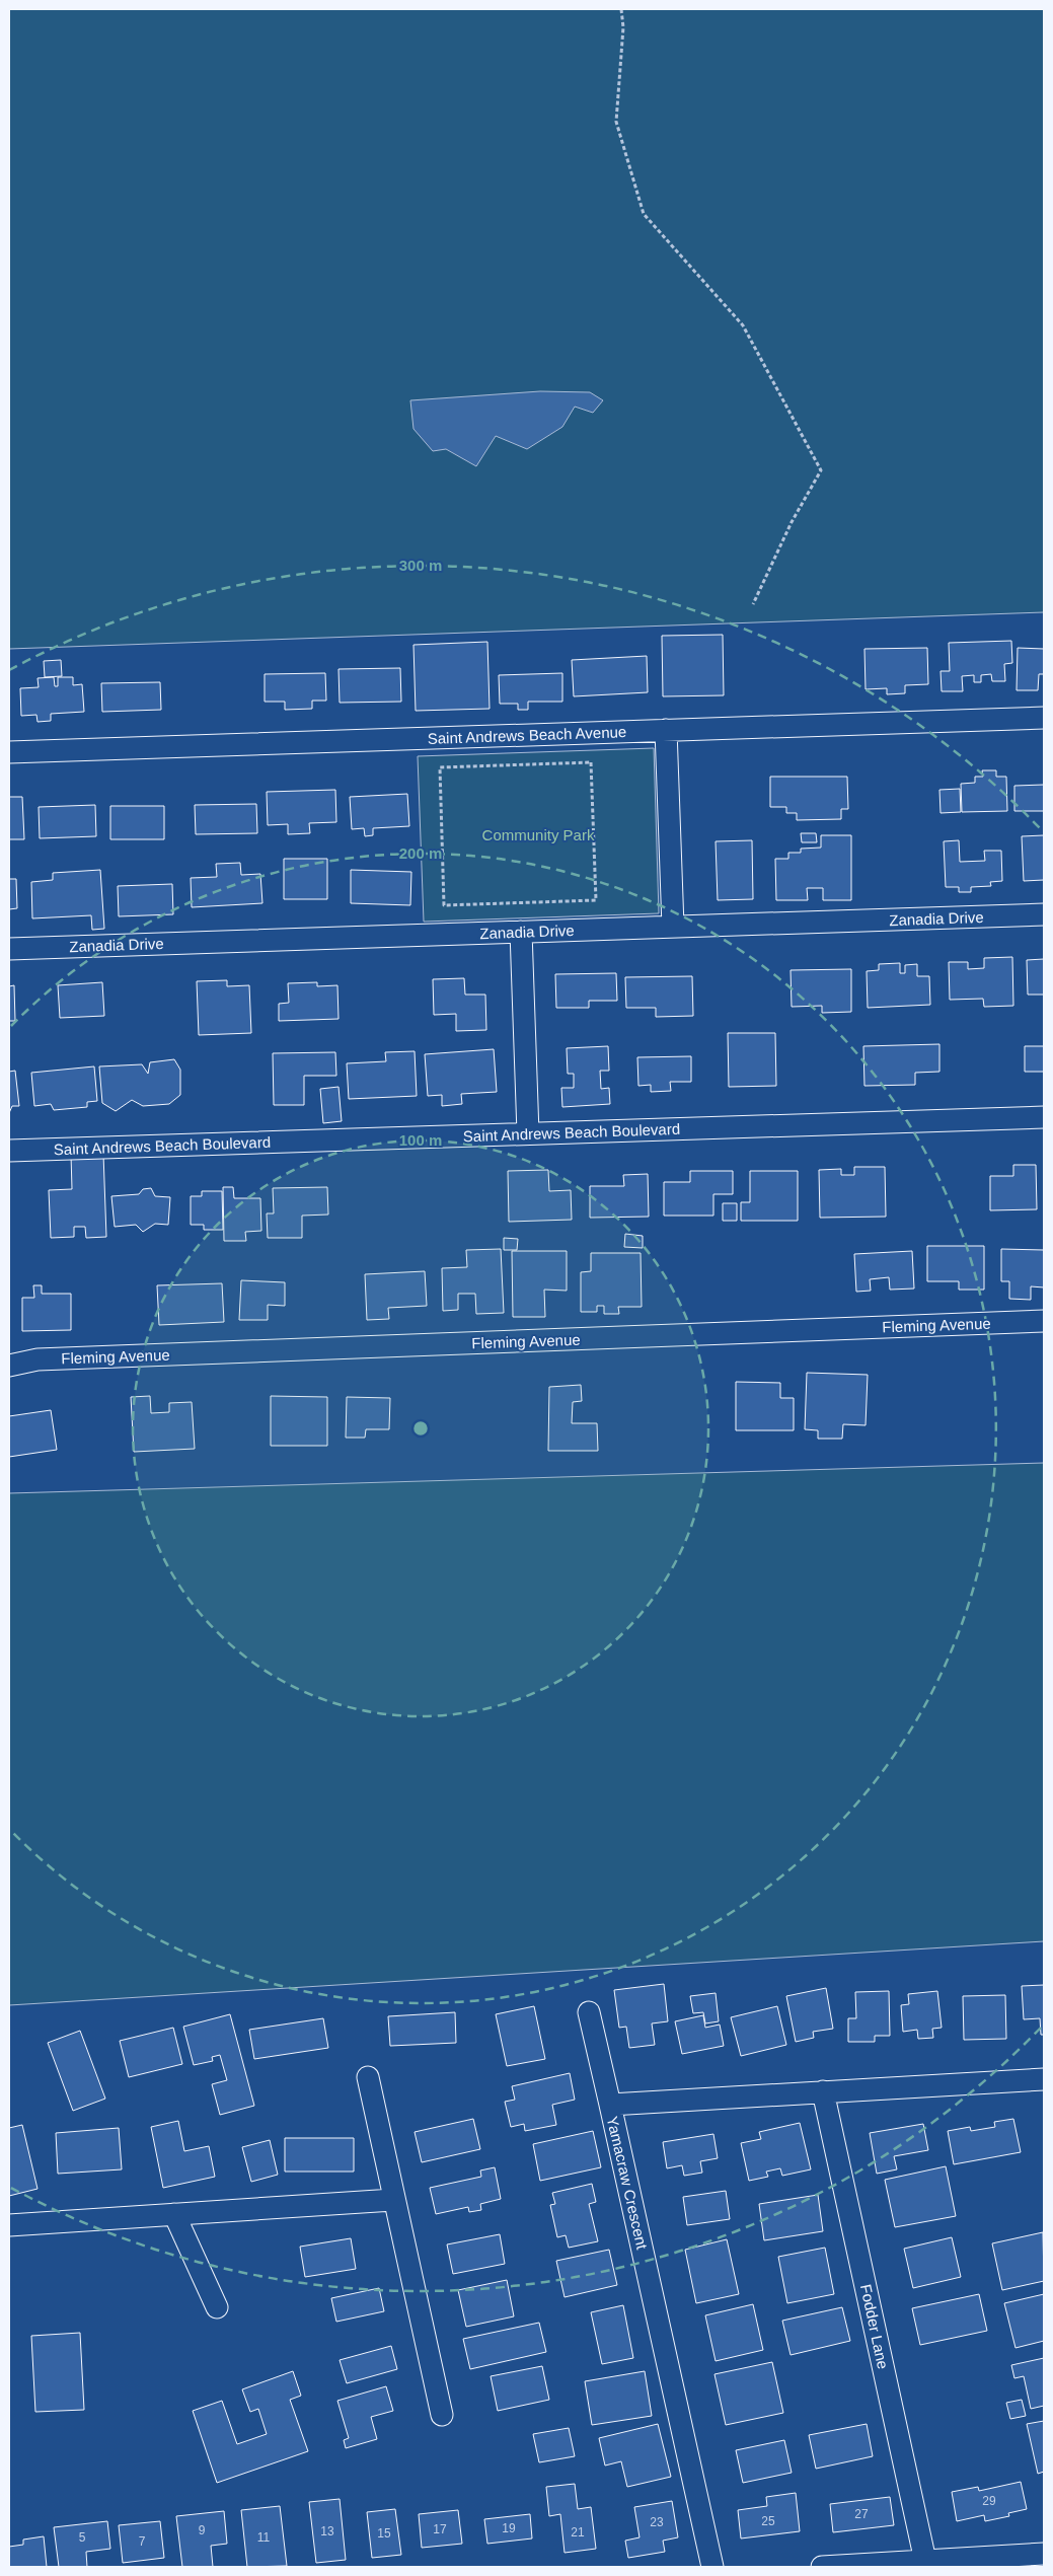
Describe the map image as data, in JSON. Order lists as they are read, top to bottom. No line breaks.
{"streets":{"street":["Saint Andrews Beach Avenue","Zanadia Drive","Saint Andrews Beach Boulevard","Fleming Avenue","Yamacraw Crescent","Fodder Lane"]},"crossings":[["Yamacraw Crescent","Fodder Lane"]],"parks":["Community Park"],"house_numbers":["29","27","25","23","19","17","9","13","21","15","5","11","7"],"rings":["300 m","200 m","100 m"]}
